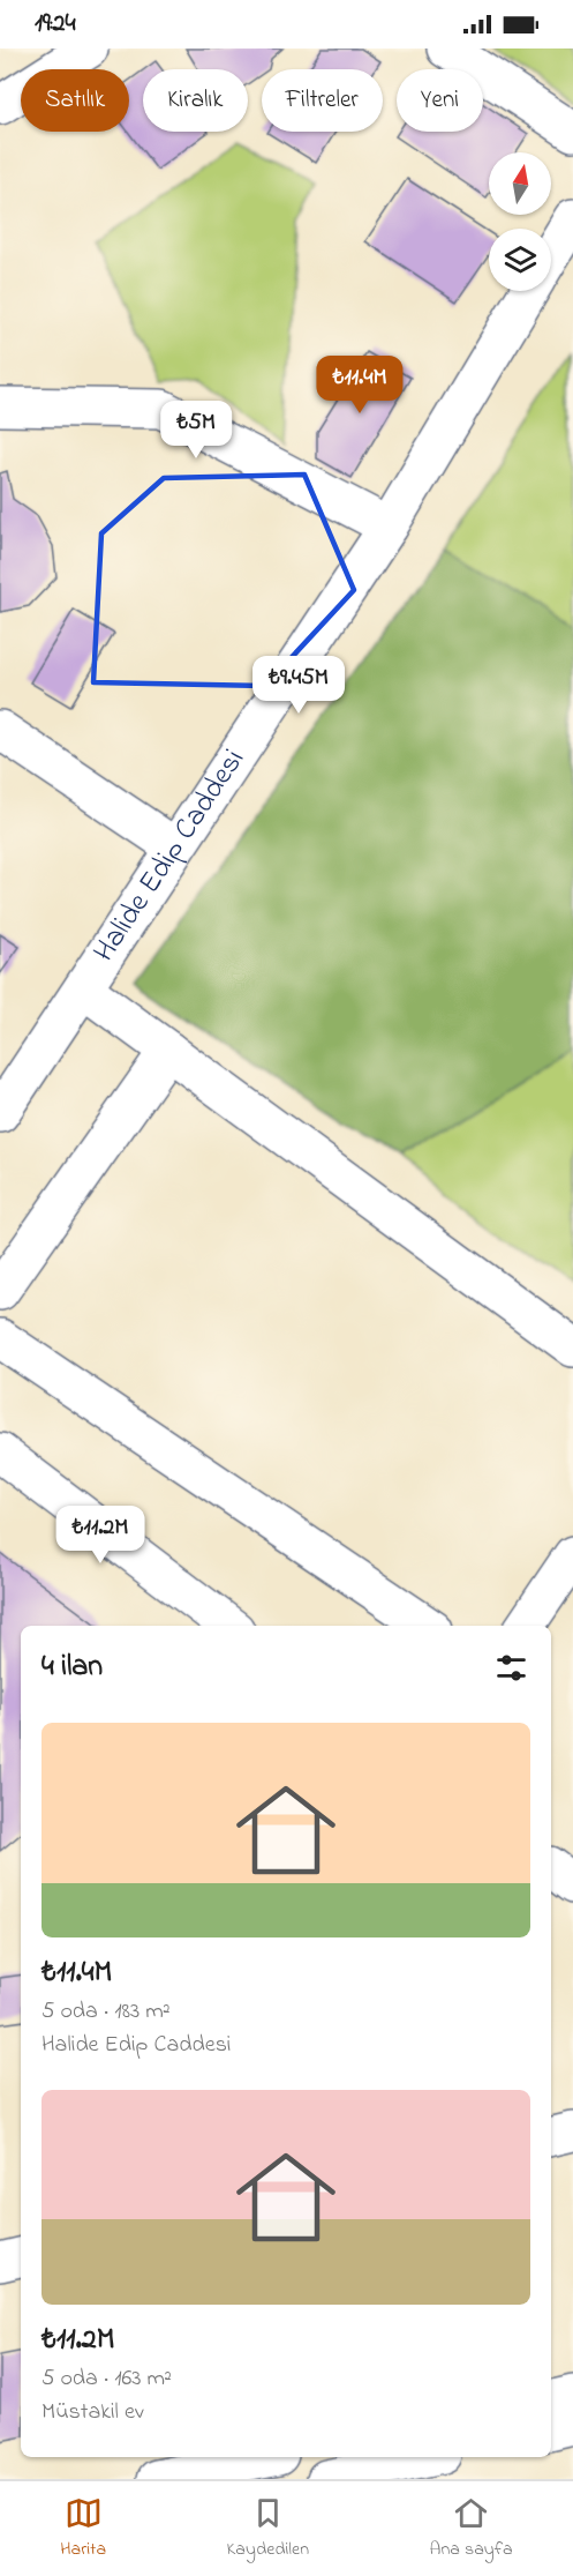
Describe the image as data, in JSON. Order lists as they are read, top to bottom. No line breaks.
{"streets":{"street":["Halide Edip Caddesi"]},"north":"top","page":{"status":"19:24","chip":["Satılık","Kiralık","Filtreler","Yeni"],"price":["₺11.4M","₺5M","₺9.45M","₺11.2M"],"heading":"4 ilan","list":[{"name":"₺11.4M","note":"5 oda · 183 m² · Halide Edip Caddesi"},{"name":"₺11.2M","note":"5 oda · 163 m² · Müstakil ev"}],"tabs":["Harita","Kaydedilen","Ana sayfa"]}}
